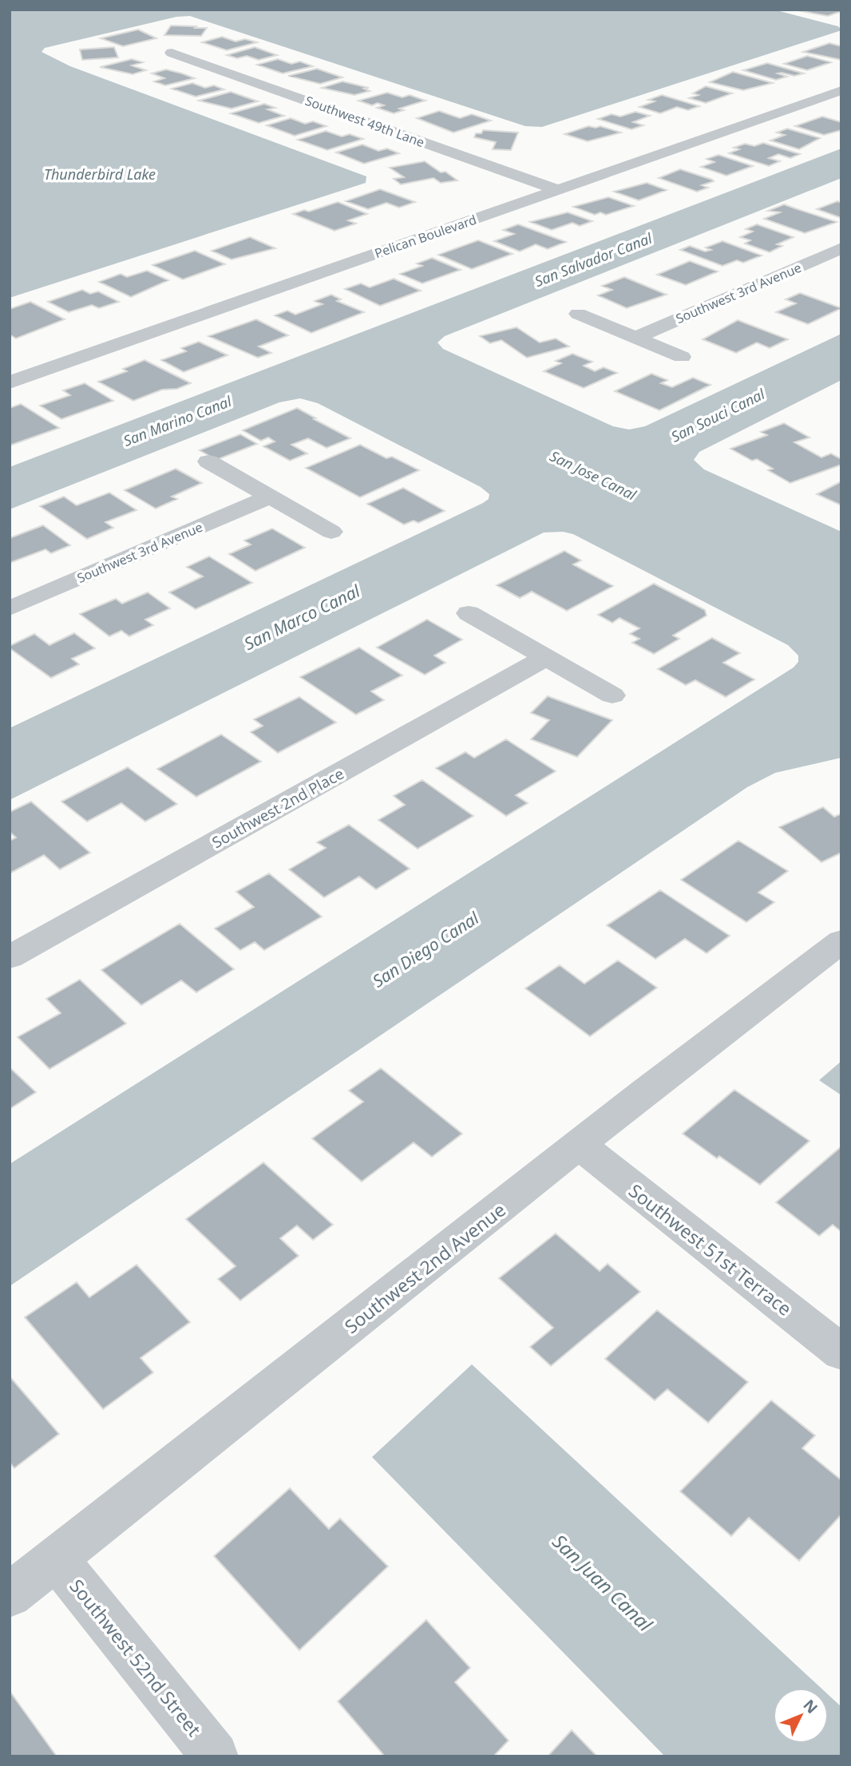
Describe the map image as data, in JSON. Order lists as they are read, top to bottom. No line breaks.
{"streets":{"street":["Southwest 49th Lane","Pelican Boulevard","Southwest 3rd Avenue","Southwest 2nd Place","Southwest 51st Terrace","Southwest 2nd Avenue","Southwest 52nd Street"]},"crossings":[["Southwest 49th Lane","Pelican Boulevard"],["Southwest 51st Terrace","Southwest 2nd Avenue"],["Southwest 2nd Avenue","Southwest 52nd Street"]],"water":["Thunderbird Lake","San Salvador Canal","San Souci Canal","San Marino Canal","San Jose Canal","San Marco Canal","San Diego Canal","San Juan Canal"],"north":"top right"}
